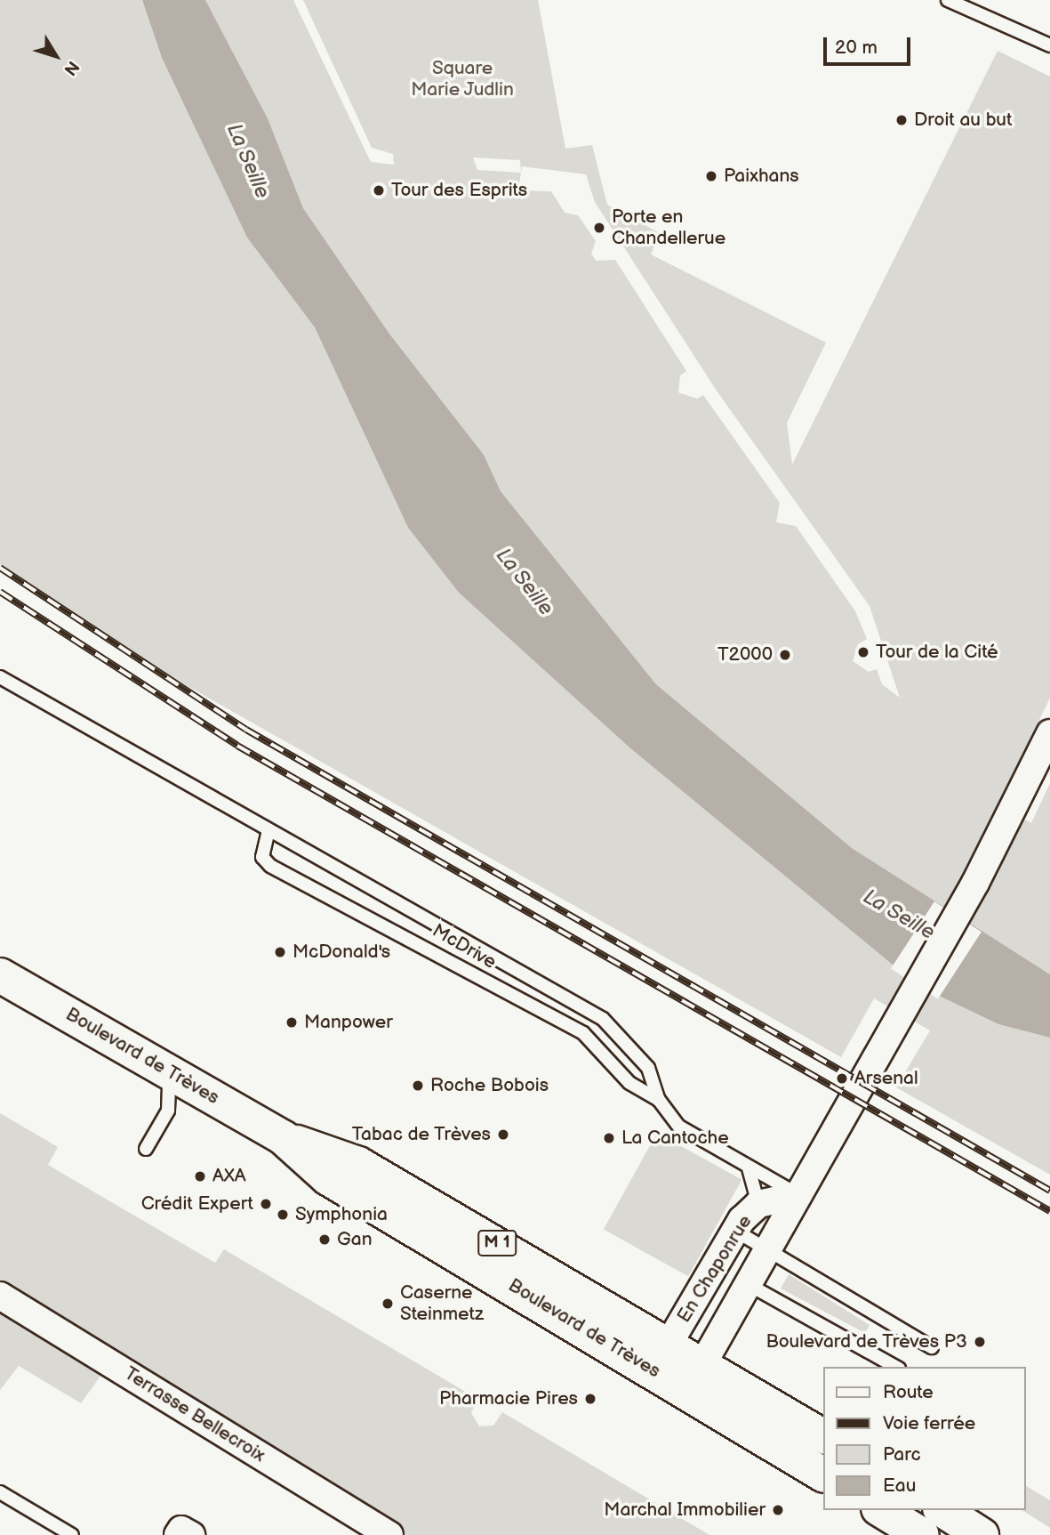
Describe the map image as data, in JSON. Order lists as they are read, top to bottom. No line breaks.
{"streets":{"main road":["Boulevard de Trèves","M 1"],"street":["En Chaponrue","Terrasse Bellecroix"],"lane":["McDrive"]},"crossings":[["Boulevard de Trèves","En Chaponrue"]],"water":["La Seille"],"parks":["Square Marie Judlin"],"places":["Droit au but","Paixhans","Tour des Esprits","Porte en Chandellerue","Tour de la Cité","T2000","McDonald's","Manpower","Arsenal","Roche Bobois","Tabac de Trèves","La Cantoche","AXA","Crédit Expert","Symphonia","Gan","Caserne Steinmetz","Boulevard de Trèves P3","Pharmacie Pires","Marchal Immobilier"],"legend":["Route","Voie ferrée","Parc","Eau"],"scale_bar":"20 m","north":"bottom right"}
